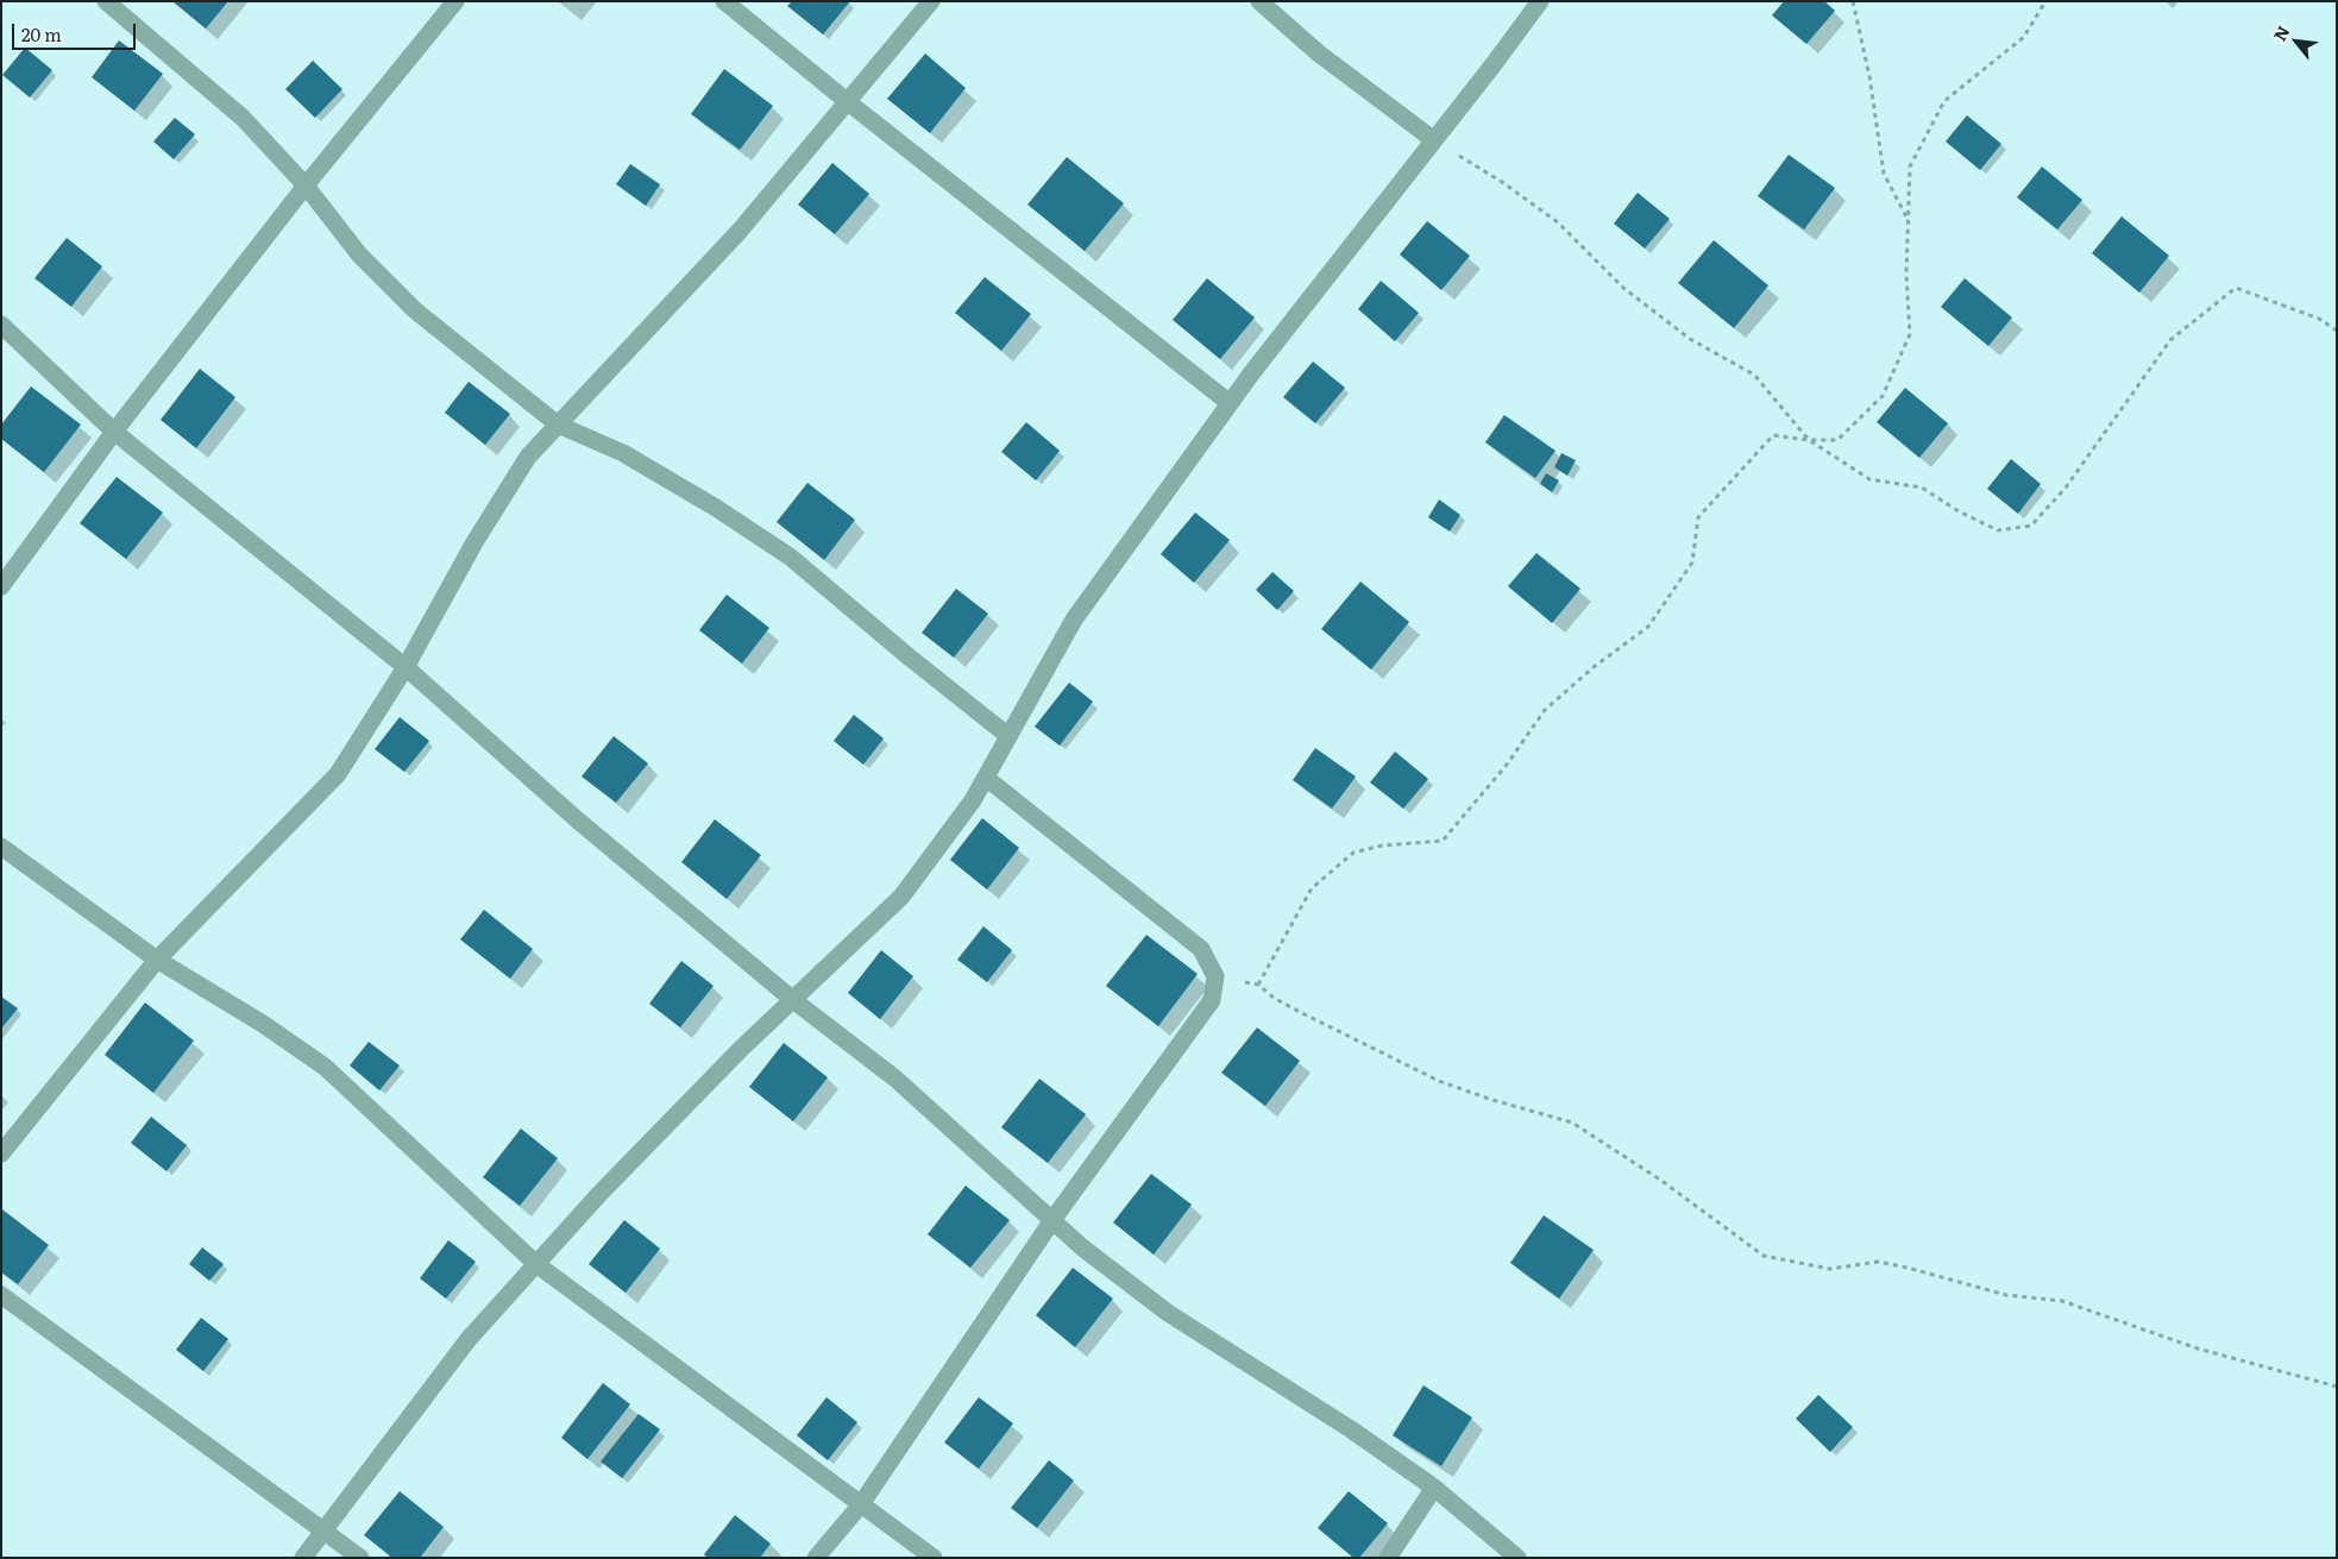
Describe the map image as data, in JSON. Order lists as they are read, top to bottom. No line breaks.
{"scale_bar":"20 m","north":"top left"}
